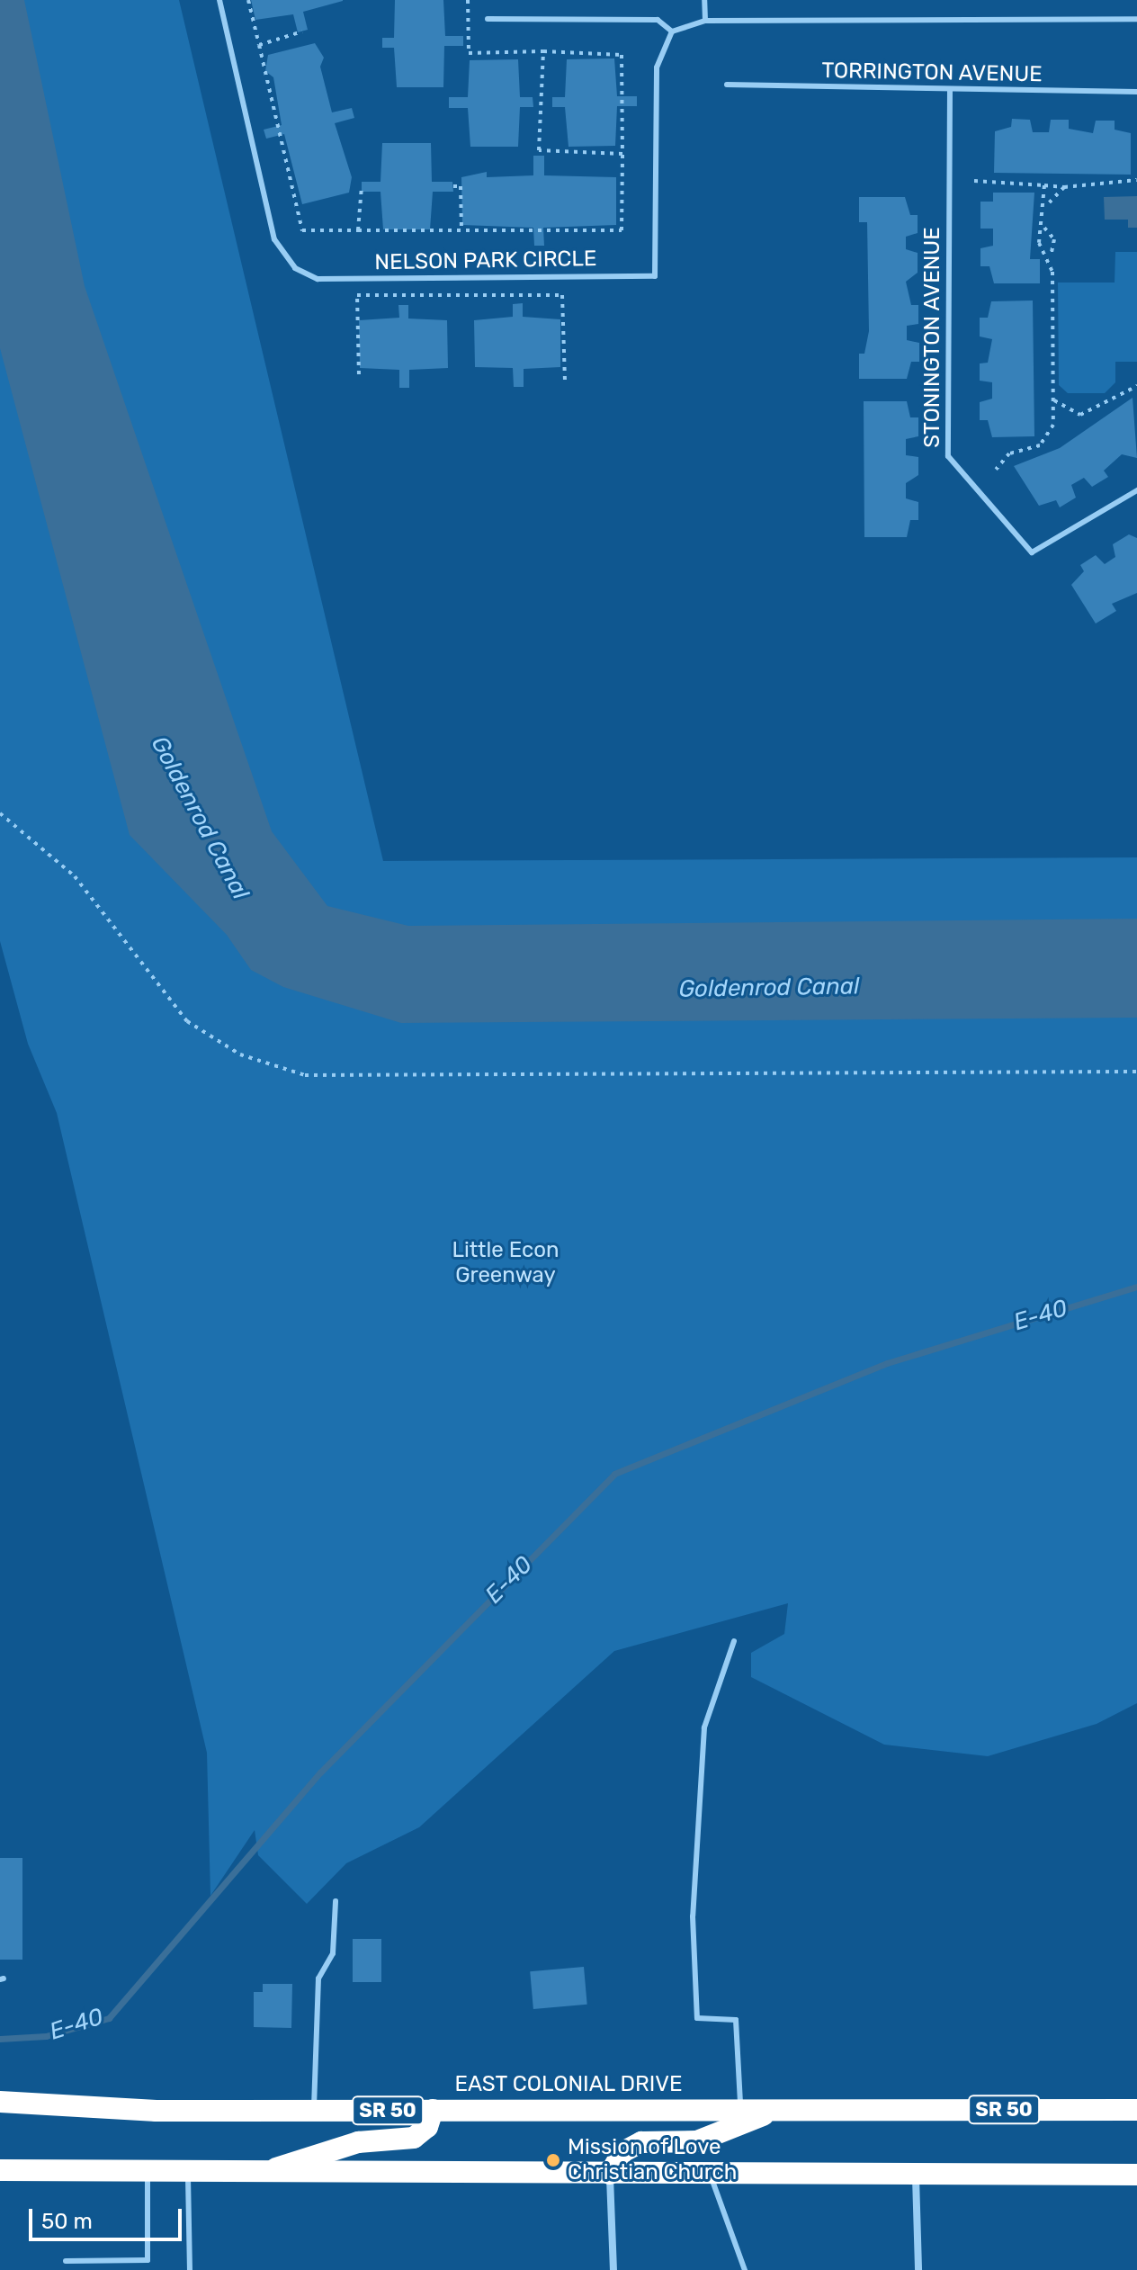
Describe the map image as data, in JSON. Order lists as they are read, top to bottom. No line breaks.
{"streets":{"highway":["EAST COLONIAL DRIVE","SR 50"],"lane":["TORRINGTON AVENUE","NELSON PARK CIRCLE","STONINGTON AVENUE"]},"crossings":[["TORRINGTON AVENUE","STONINGTON AVENUE"]],"water":["Goldenrod Canal","E-40"],"parks":["Little Econ Greenway"],"places":["Mission of Love Christian Church"],"scale_bar":"50 m"}
